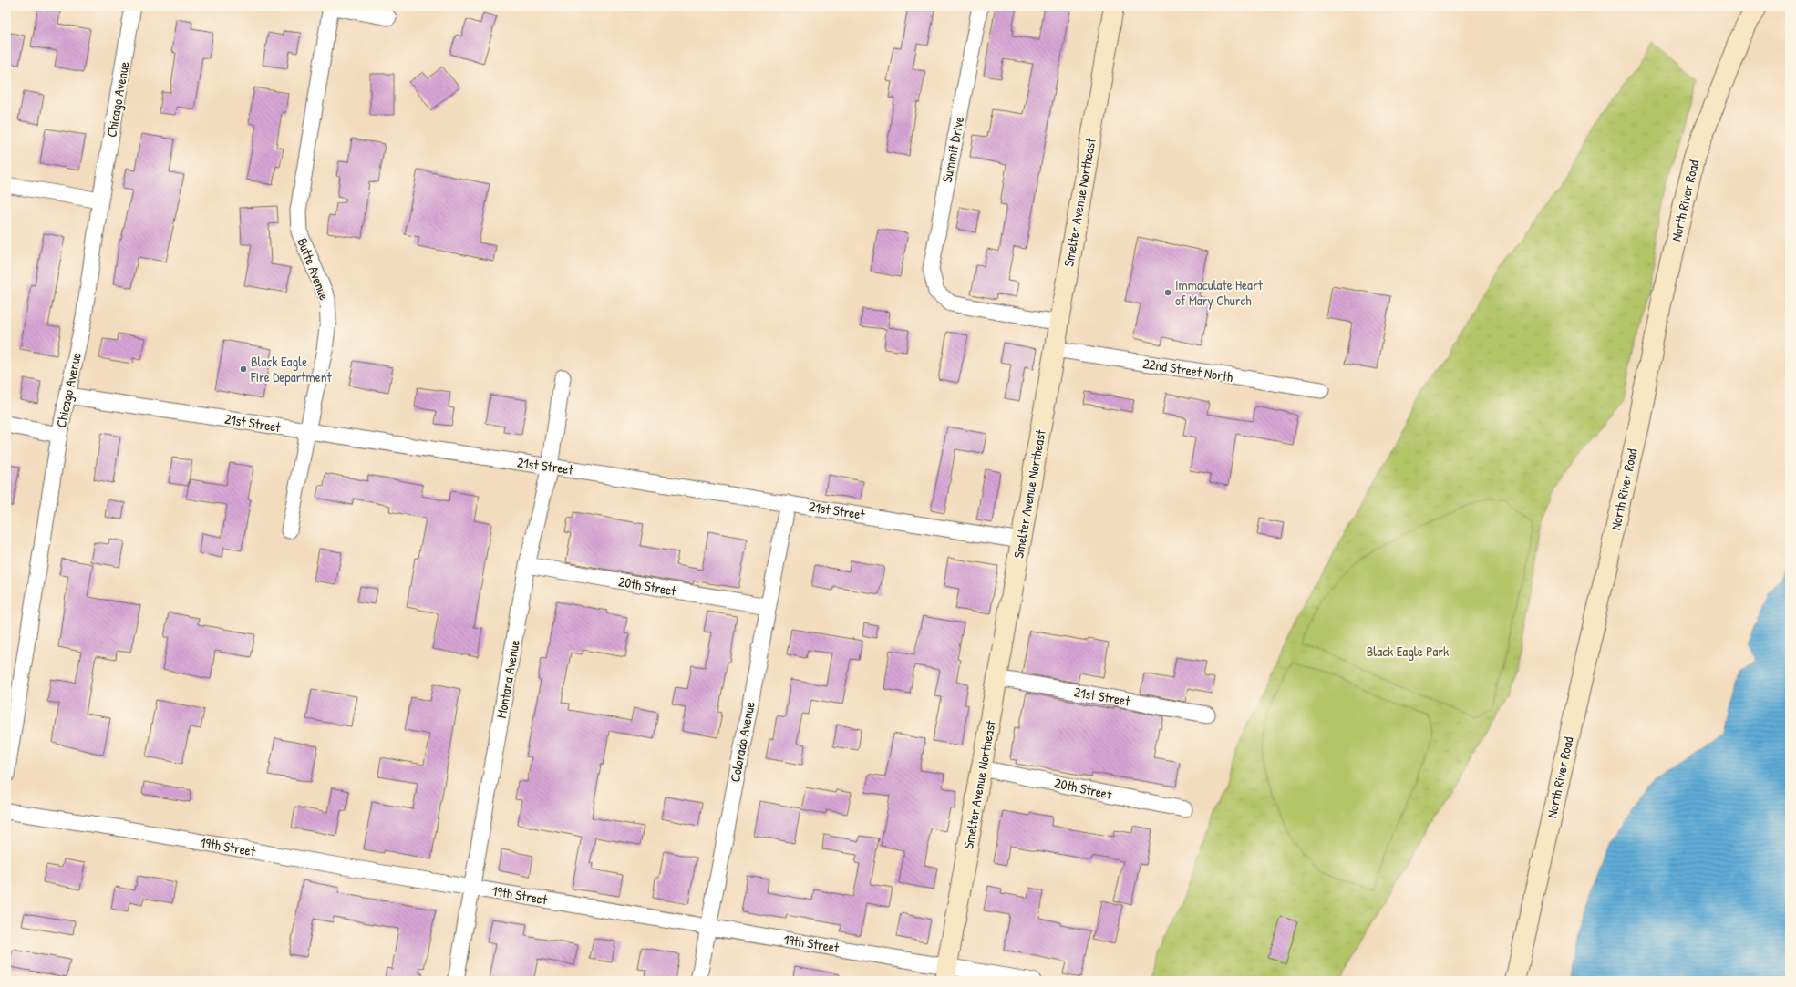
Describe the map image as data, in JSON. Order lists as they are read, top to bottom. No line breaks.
{"streets":{"street":["Chicago Avenue","Summit Drive","North River Road","Smelter Avenue Northeast","Butte Avenue","22nd Street North","21st Street","20th Street","Montana Avenue","Colorado Avenue","19th Street"]},"crossings":[["Chicago Avenue","21st Street"],["Summit Drive","Smelter Avenue Northeast"],["Smelter Avenue Northeast","22nd Street North"],["Smelter Avenue Northeast","21st Street"],["Smelter Avenue Northeast","20th Street"],["Smelter Avenue Northeast","19th Street"],["Butte Avenue","21st Street"],["21st Street","Montana Avenue"],["21st Street","Colorado Avenue"],["20th Street","Montana Avenue"],["20th Street","Colorado Avenue"],["Montana Avenue","19th Street"],["Colorado Avenue","19th Street"]],"parks":["Black Eagle Park"],"places":["Immaculate Heart of Mary Church","Black Eagle Fire Department"]}
